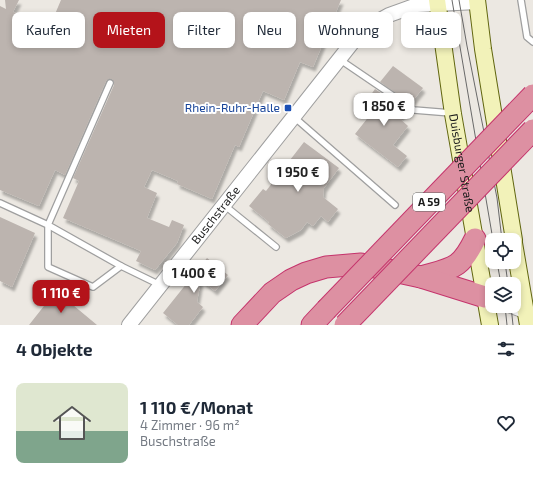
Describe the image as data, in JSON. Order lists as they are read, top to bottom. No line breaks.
{"streets":{"highway":["A 59"],"main road":["Duisburger Straße"],"street":["Buschstraße"]},"crossings":[["Duisburger Straße","Buschstraße"]],"places":{"transit":["Rhein-Ruhr-Halle"]},"page":{"chip":["Kaufen","Mieten","Filter","Neu","Wohnung","Haus"],"price":["1 850 €","1 950 €","1 400 €","1 110 €"],"heading":"4 Objekte","list":[{"name":"1 110 €/Monat","note":"4 Zimmer · 96 m² · Buschstraße"}]}}
